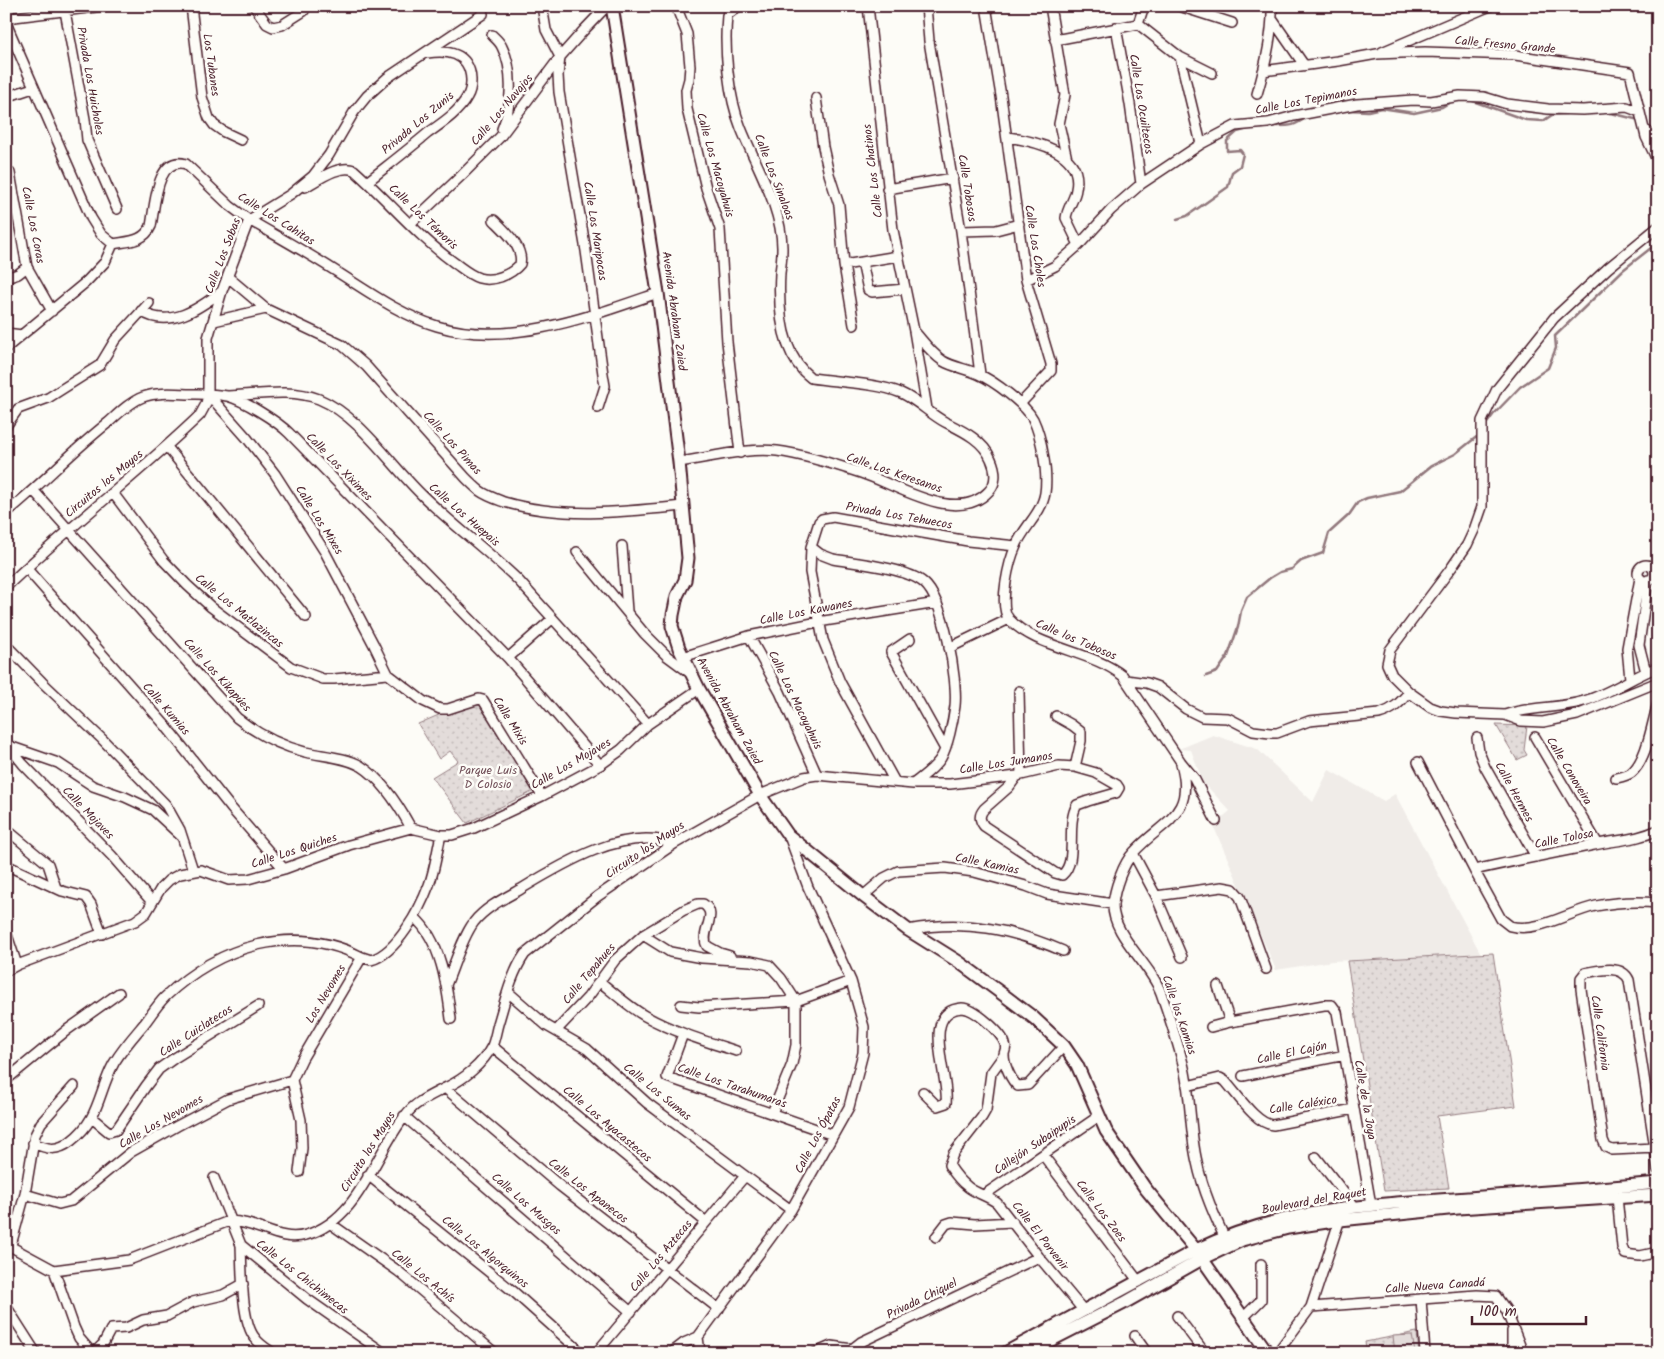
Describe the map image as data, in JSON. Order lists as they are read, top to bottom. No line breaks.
{"streets":{"street":["Calle Fresno Grande","Los Tubanes","Privada Los Huicholes","Calle Los Tepimanos","Calle Los Ocuiltecos","Calle Los Navajos","Privada Los Zunis","Calle Los Macoyahuis","Calle Los Chatinos","Calle Los Sinaloas","Calle Tobosos","Calle Los Témoris","Calle Los Cahitas","Calle Los Coras","Calle Los Maripocas","Calle Los Choles","Calle Los Sobas","Avenida Abraham Zaied","Calle Los Pimas","Calle Los Xiximes","Calle Los Keresanos","Circuitos los Mayos","Calle Los Huepais","Privada Los Tehuecos","Calle Los Mixes","Calle Los Matlazincas","Calle Los Kawanes","Calle los Tobosos","Calle Los Kikapúes","Calle Kumias","Calle Mixis","Calle Los Jumanos","Calle Los Mojaves","Calle Conoveira","Calle Hermes","Calle Mojaves","Calle Tolosa","Circuito los Mayos","Calle Los Quiches","Calle Kamias","Calle Tepahues","Los Nevomes","Calle los Kamias","Calle Cuiclatecos","Calle California","Calle El Cajón","Calle Los Tarahumaras","Calle Los Sumas","Calle de la Joya","Calle Caléxico","Calle Los Nevomes","Calle Los Ayacastecos","Calle Los Ópatas","Callejón Subaipupis","Calle Los Apanecos","Boulevard del Raquet","Calle Los Musgos","Calle Los Zoes","Calle El Porvenir","Calle Los Algorquinos","Calle Los Aztecas","Calle Los Achís","Calle Los Chichimecas","Calle Nueva Canadá","Privada Chiquel"]},"crossings":[["Calle Fresno Grande","Calle Los Tepimanos"],["Calle Los Tepimanos","Calle Los Ocuiltecos"],["Calle Los Tepimanos","Calle Los Choles"],["Calle Los Navajos","Calle Los Témoris"],["Calle Los Navajos","Calle Los Maripocas"],["Privada Los Zunis","Calle Los Témoris"],["Privada Los Zunis","Calle Los Sobas"],["Calle Los Macoyahuis","Calle Los Keresanos"],["Calle Los Macoyahuis","Calle Los Kawanes"],["Calle Los Macoyahuis","Calle Los Jumanos"],["Calle Los Chatinos","Calle Los Sinaloas"],["Calle Los Chatinos","Calle Tobosos"],["Calle Los Chatinos","Calle Los Choles"],["Calle Los Chatinos","Privada Los Tehuecos"],["Calle Los Chatinos","Calle los Tobosos"],["Calle Los Sinaloas","Calle Los Keresanos"],["Calle Los Témoris","Calle Los Sobas"],["Calle Los Cahitas","Calle Los Maripocas"],["Calle Los Cahitas","Calle Los Sobas"],["Calle Los Cahitas","Avenida Abraham Zaied"],["Calle Los Sobas","Calle Los Pimas"],["Calle Los Sobas","Calle Los Xiximes"],["Calle Los Sobas","Circuitos los Mayos"],["Calle Los Sobas","Calle Los Mixes"],["Avenida Abraham Zaied","Calle Los Pimas"],["Avenida Abraham Zaied","Calle Los Keresanos"],["Avenida Abraham Zaied","Calle Los Kawanes"],["Avenida Abraham Zaied","Calle Los Jumanos"],["Avenida Abraham Zaied","Calle Los Mojaves"],["Avenida Abraham Zaied","Circuito los Mayos"],["Avenida Abraham Zaied","Calle Kamias"],["Avenida Abraham Zaied","Calle Los Ópatas"],["Avenida Abraham Zaied","Callejón Subaipupis"],["Avenida Abraham Zaied","Boulevard del Raquet"],["Calle Los Xiximes","Circuitos los Mayos"],["Calle Los Xiximes","Calle Los Huepais"],["Calle Los Xiximes","Calle Los Mixes"],["Calle Los Xiximes","Calle Los Kikapúes"],["Calle Los Xiximes","Calle Los Mojaves"],["Circuitos los Mayos","Calle Los Mixes"],["Circuitos los Mayos","Calle Los Matlazincas"],["Circuitos los Mayos","Calle Los Kikapúes"],["Circuitos los Mayos","Calle Kumias"],["Calle Los Huepais","Calle Los Mojaves"],["Privada Los Tehuecos","Calle Los Kawanes"],["Privada Los Tehuecos","Calle Los Jumanos"],["Calle Los Mixes","Calle Los Matlazincas"],["Calle Los Mixes","Calle Mixis"],["Calle Los Matlazincas","Calle Mixis"],["Calle Los Kikapúes","Calle Los Quiches"],["Calle Kumias","Calle Los Quiches"],["Calle Mixis","Calle Los Mojaves"],["Calle Los Jumanos","Circuito los Mayos"],["Calle Los Mojaves","Calle Los Quiches"],["Calle Los Mojaves","Los Nevomes"],["Calle Conoveira","Calle Tolosa"],["Calle Hermes","Calle Tolosa"],["Circuito los Mayos","Calle Los Sumas"],["Circuito los Mayos","Calle Los Ayacastecos"],["Circuito los Mayos","Calle Los Apanecos"],["Circuito los Mayos","Calle Los Musgos"],["Circuito los Mayos","Calle Los Algorquinos"],["Circuito los Mayos","Calle Los Achís"],["Circuito los Mayos","Calle Los Chichimecas"],["Calle Los Quiches","Los Nevomes"],["Calle Kamias","Calle los Kamias"],["Calle Tepahues","Calle Los Sumas"],["Los Nevomes","Calle Los Nevomes"],["Calle los Kamias","Calle Caléxico"],["Calle los Kamias","Boulevard del Raquet"],["Calle El Cajón","Calle de la Joya"],["Calle Los Tarahumaras","Calle Los Ópatas"],["Calle Los Sumas","Calle Los Ópatas"],["Calle Los Sumas","Calle Los Aztecas"],["Calle de la Joya","Calle Caléxico"],["Calle de la Joya","Boulevard del Raquet"],["Calle Los Ayacastecos","Calle Los Aztecas"],["Calle Los Ópatas","Calle Los Apanecos"],["Callejón Subaipupis","Calle Los Zoes"],["Callejón Subaipupis","Calle El Porvenir"],["Calle Los Apanecos","Calle Los Aztecas"],["Boulevard del Raquet","Calle Los Zoes"],["Boulevard del Raquet","Calle El Porvenir"],["Calle Los Musgos","Calle Los Aztecas"],["Calle El Porvenir","Privada Chiquel"]],"parks":["Parque Luis D Colosio"],"scale_bar":"100 m"}
